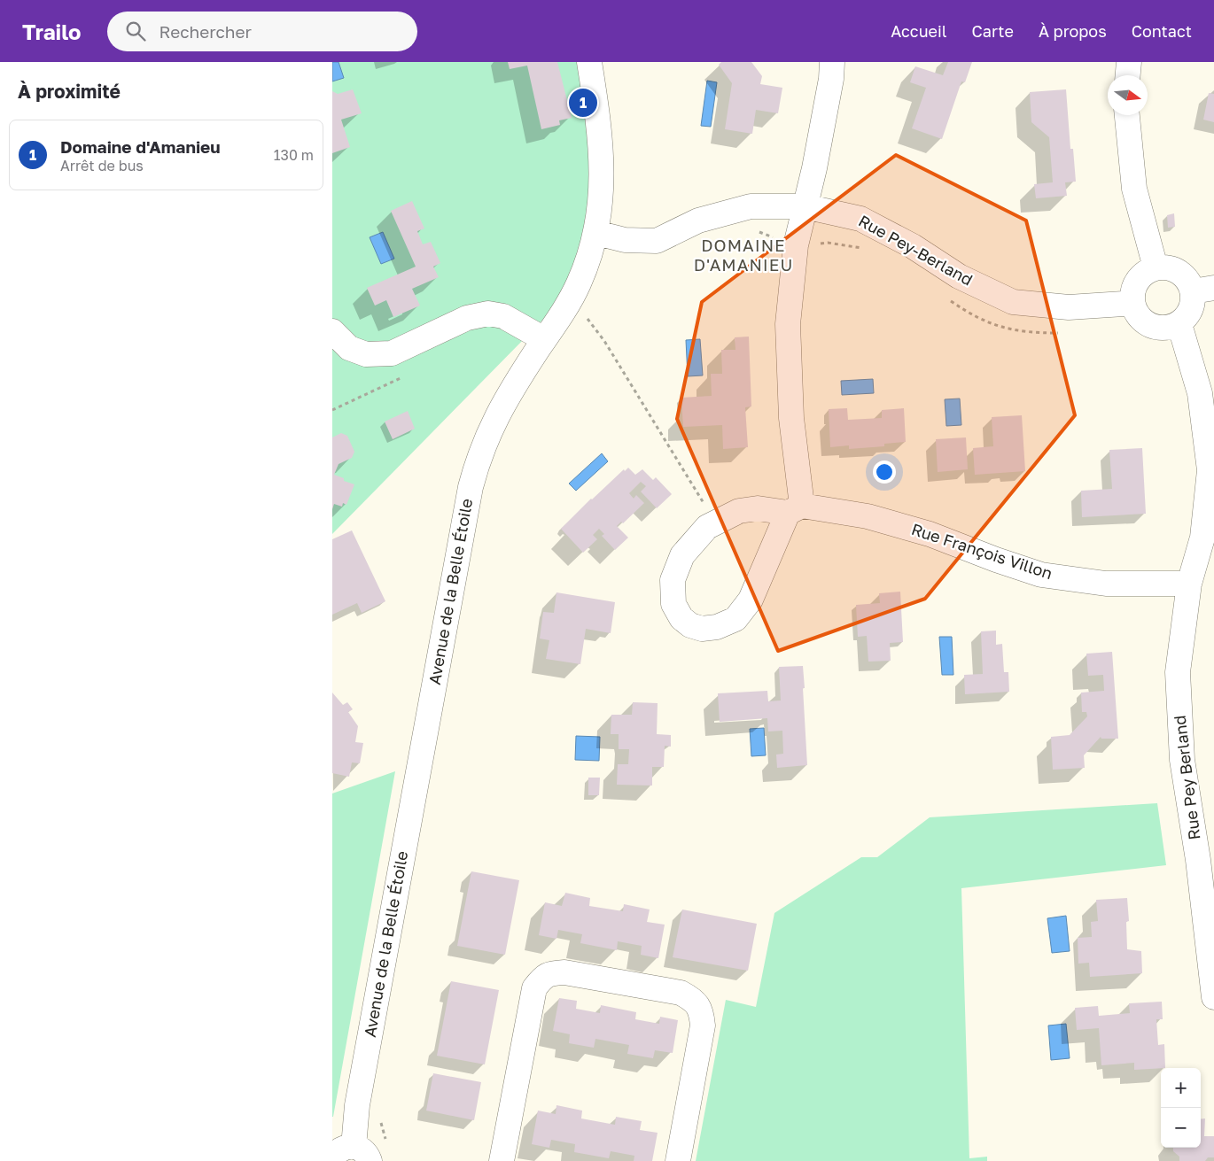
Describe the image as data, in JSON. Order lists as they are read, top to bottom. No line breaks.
{"streets":{"street":["Rue Pey-Berland","Rue François Villon","Avenue de la Belle Étoile","Rue Pey Berland"]},"crossings":[["Rue Pey-Berland","Avenue de la Belle Étoile"],["Rue Pey-Berland","Rue Pey Berland"],["Rue François Villon","Rue Pey Berland"]],"districts":["DOMAINE D'AMANIEU"],"north":"right","page":{"header":"Trailo","search":"Rechercher","nav":["Accueil","Carte","À propos","Contact"],"heading":"À proximité","pins":"1","list":[{"mark":"1","name":"Domaine d'Amanieu","note":"Arrêt de bus","value":"130 m"}],"map_buttons":["+","−"]}}
